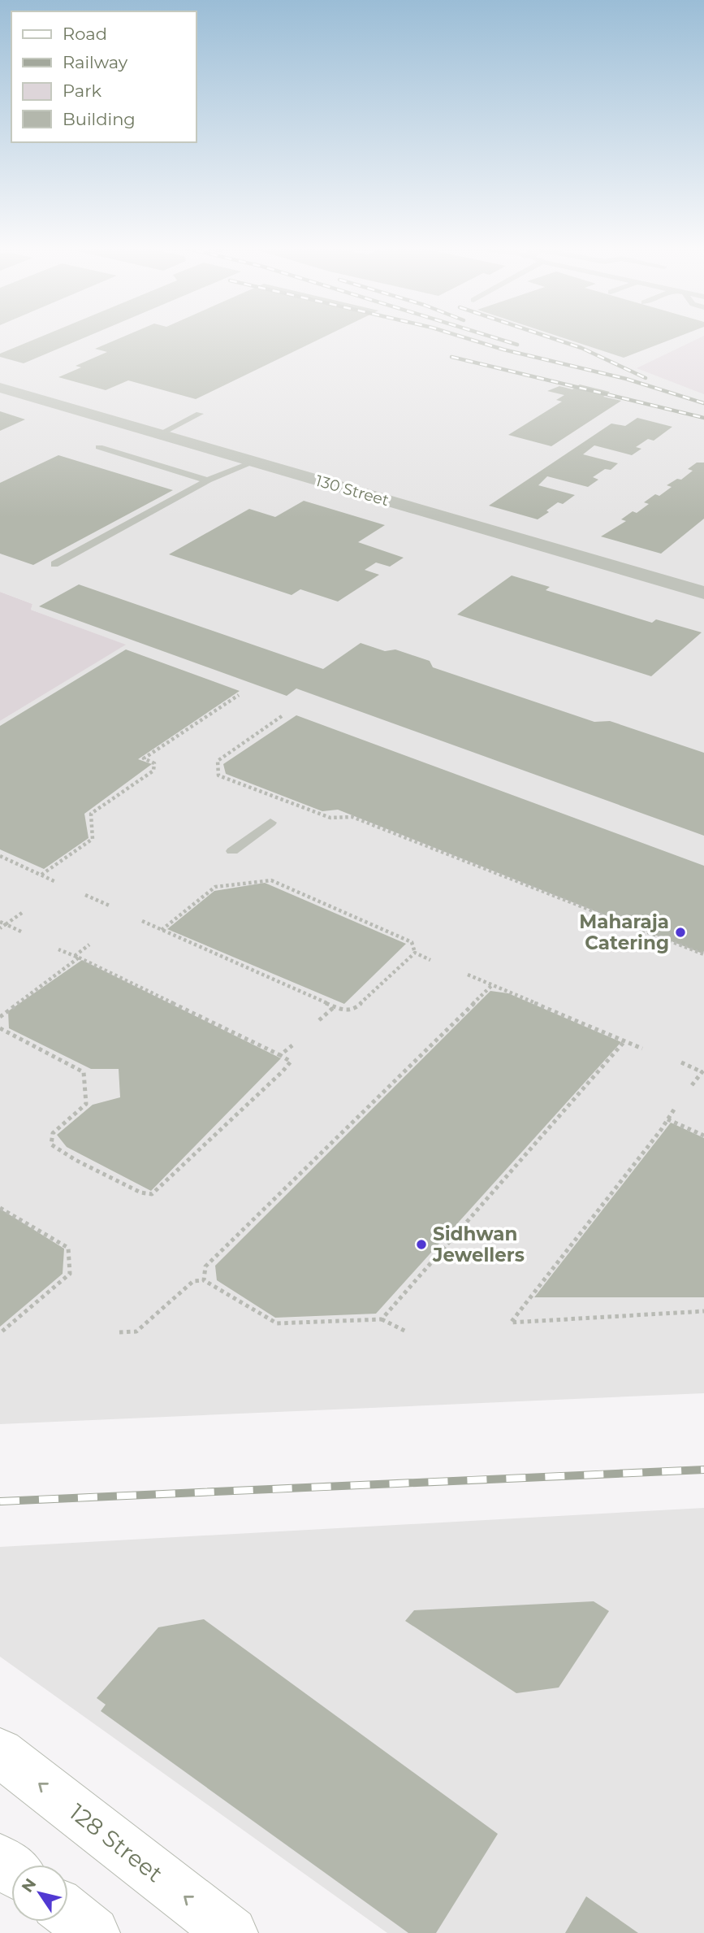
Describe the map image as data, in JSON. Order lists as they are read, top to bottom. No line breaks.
{"streets":{"main road":["128 Street"],"street":["130 Street"]},"one_way":["128 Street"],"places":["Maharaja Catering","Sidhwan Jewellers"],"legend":["Road","Railway","Park","Building"],"north":"top left"}
